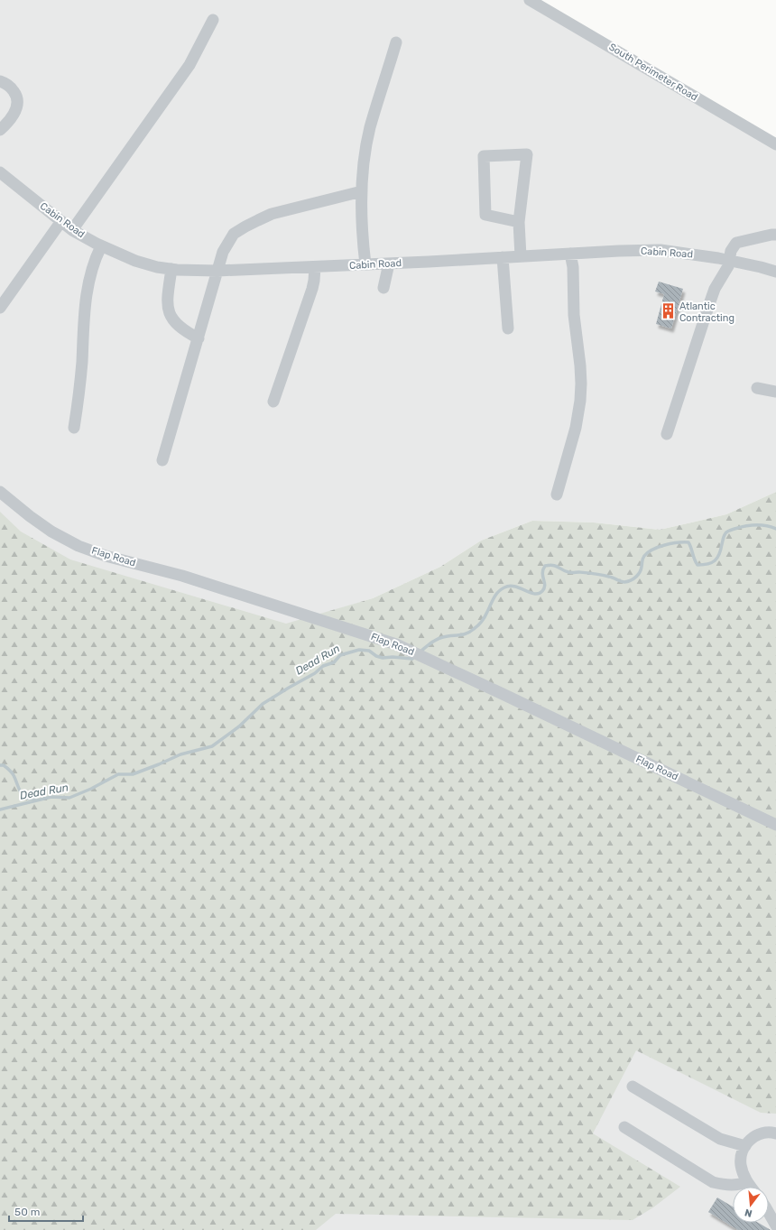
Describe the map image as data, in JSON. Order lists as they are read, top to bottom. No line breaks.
{"streets":{"lane":["South Perimeter Road","Cabin Road","Flap Road"]},"water":["Dead Run"],"places":{"building":["Atlantic Contracting"]},"scale_bar":"50 m","north":"bottom"}
